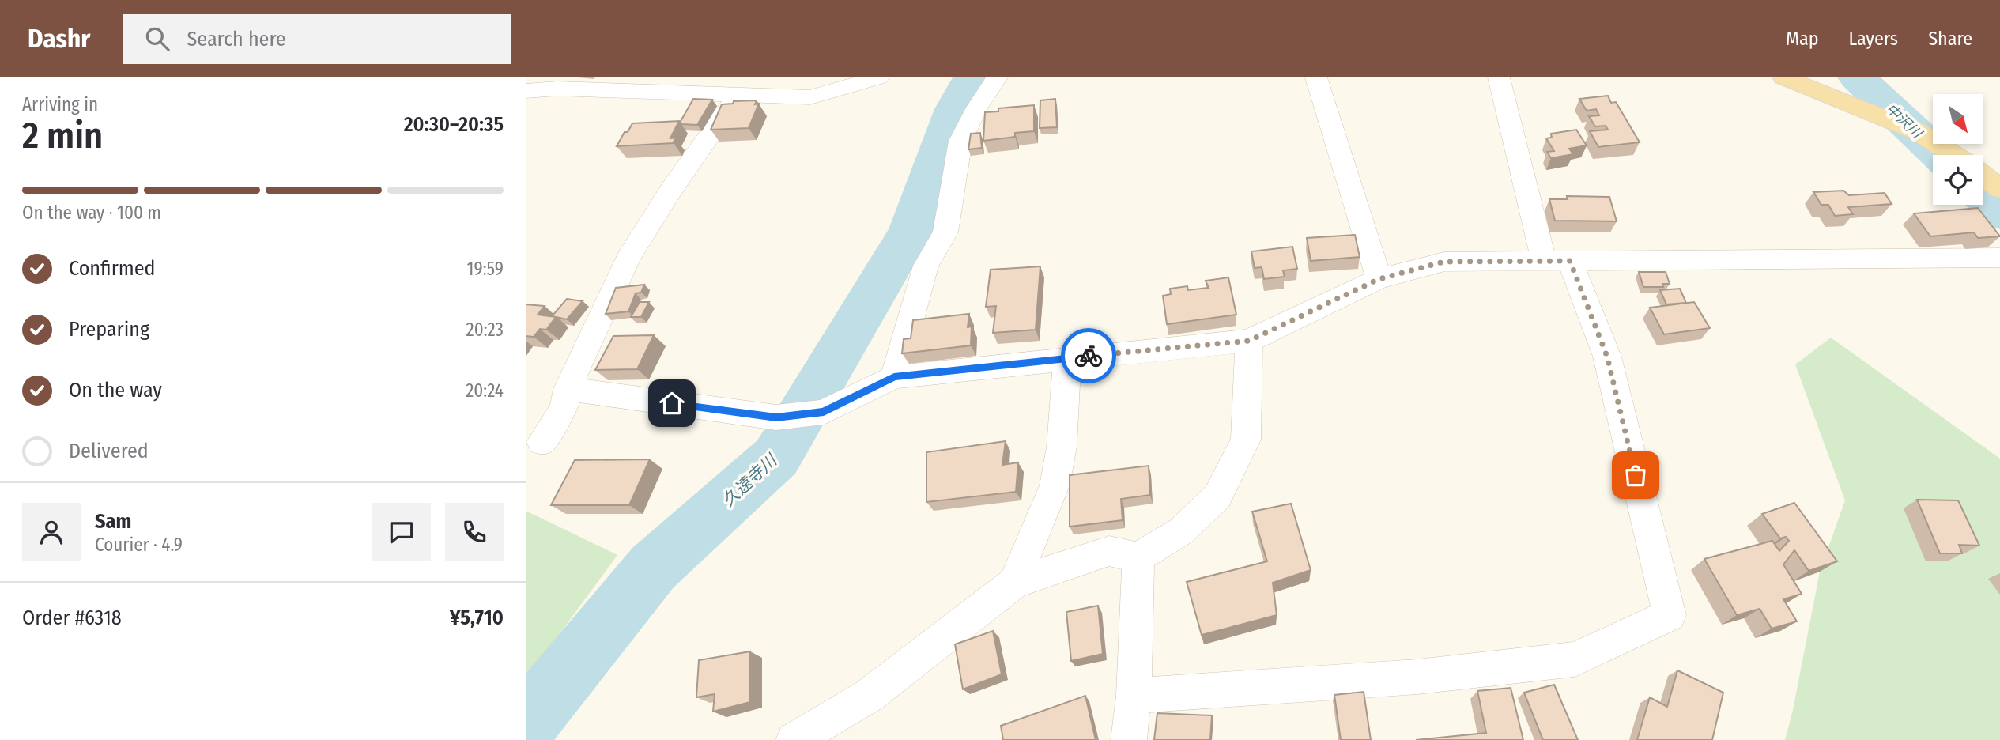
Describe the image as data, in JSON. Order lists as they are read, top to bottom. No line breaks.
{"water":["中沢川","久遠寺川"],"north":"bottom right","page":{"header":"Dashr","search":"Search here","nav":["Map","Layers","Share"],"heading":["2 min","Arriving in","20:30–20:35"],"panel":["Sam","Courier · 4.9","Order #6318","¥5,710"],"bar":"On the way · 100 m","list":[["Confirmed","19:59"],["Preparing","20:23"],["On the way","20:24"],"Delivered"]}}
